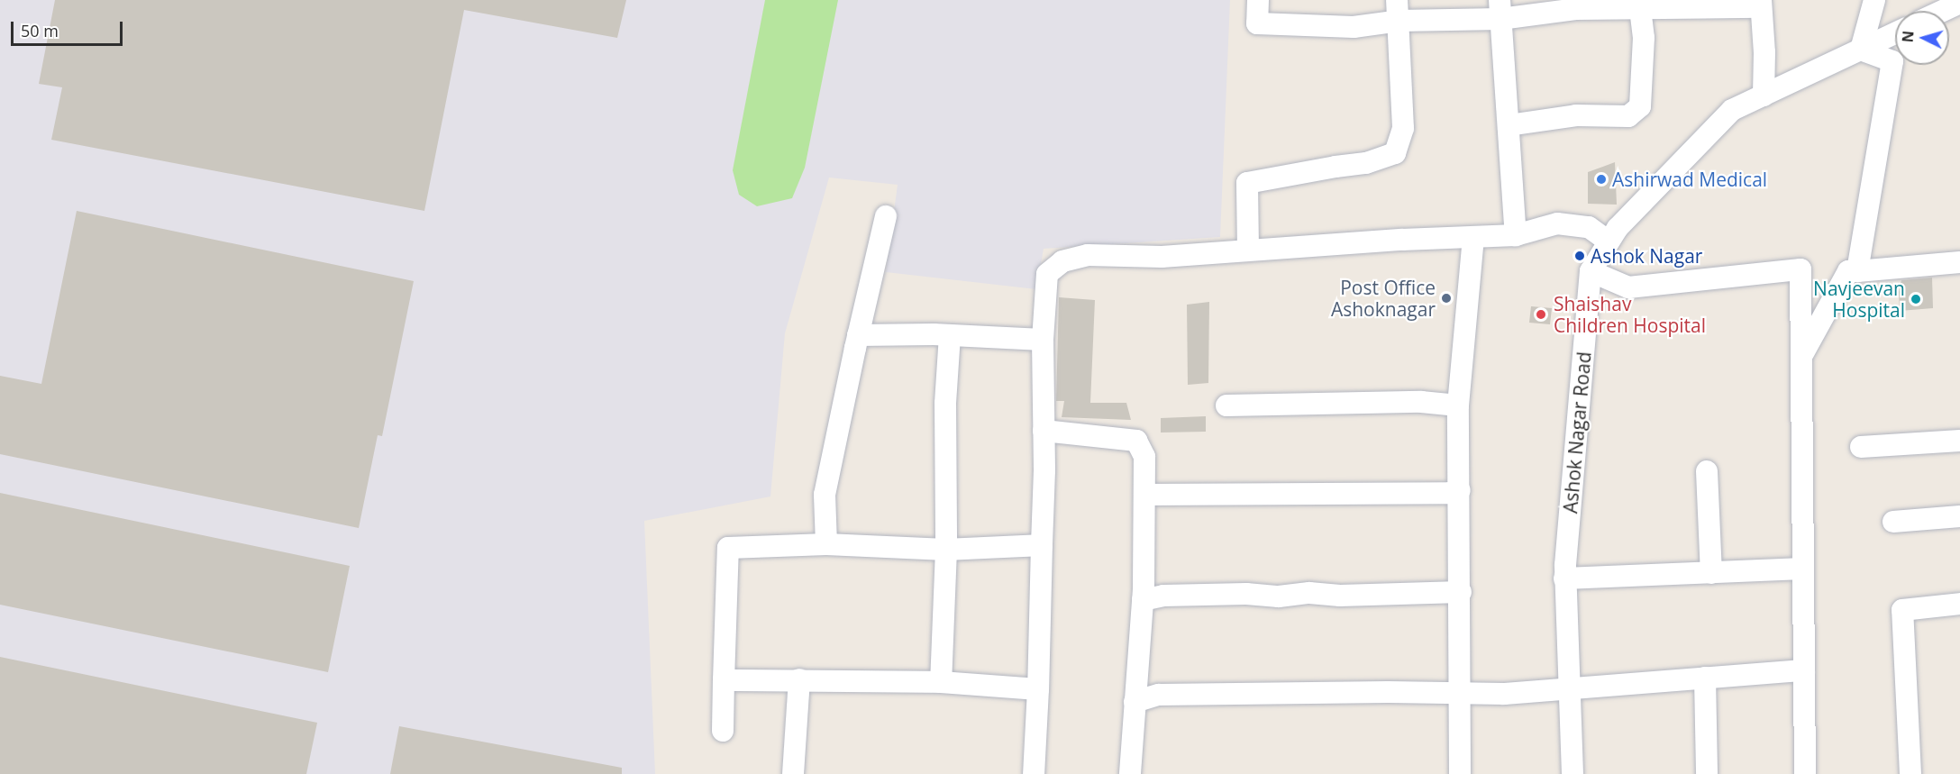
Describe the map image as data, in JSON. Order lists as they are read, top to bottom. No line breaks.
{"streets":{"street":["Ashok Nagar Road"]},"places":["Ashirwad Medical","Ashok Nagar","Post Office Ashoknagar","Navjeevan Hospital","Shaishav Children Hospital"],"scale_bar":"50 m","north":"left"}
